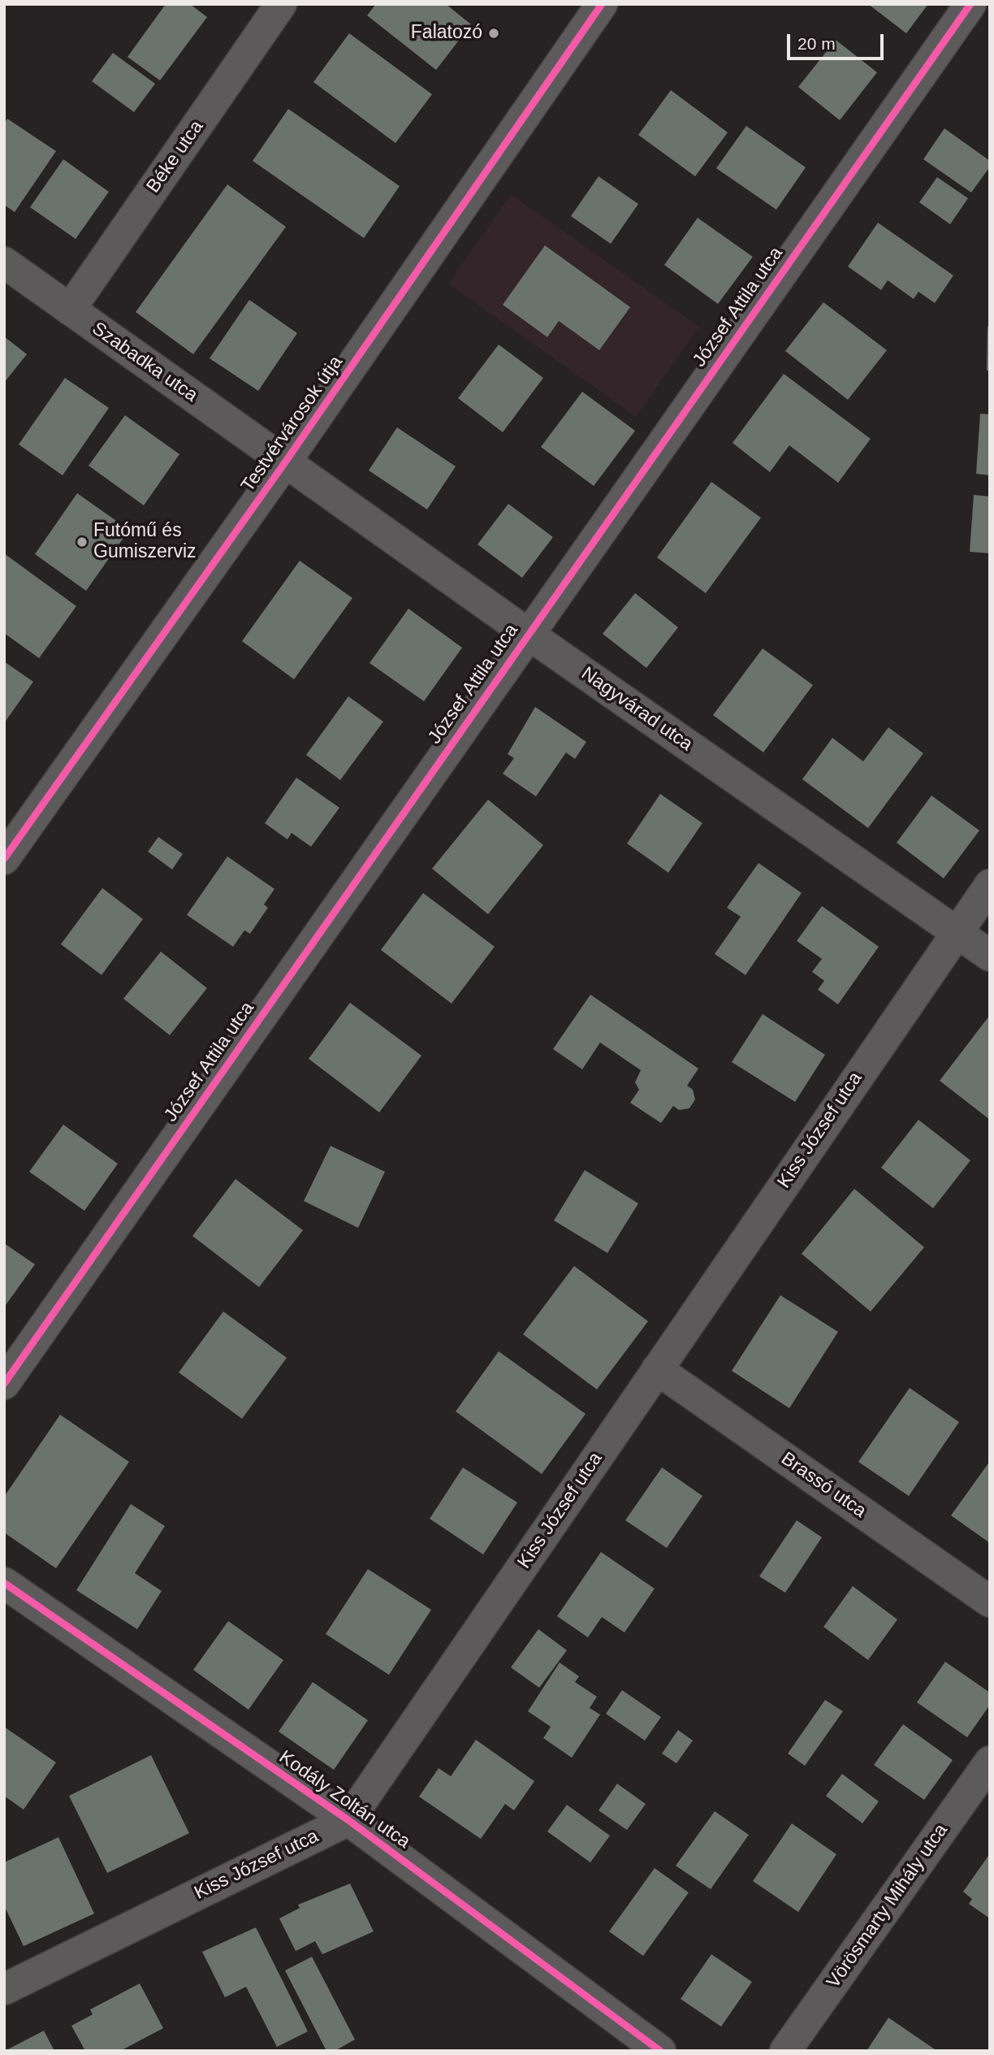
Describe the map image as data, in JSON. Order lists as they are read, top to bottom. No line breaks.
{"streets":{"street":["Béke utca","József Attila utca","Szabadka utca","Testvérvárosok útja","Nagyvárad utca","Kiss József utca","Brassó utca","Kodály Zoltán utca","Vörösmarty Mihály utca"]},"crossings":[["Béke utca","Szabadka utca"],["József Attila utca","Nagyvárad utca"],["Szabadka utca","Testvérvárosok útja"],["Szabadka utca","Nagyvárad utca"],["Testvérvárosok útja","Nagyvárad utca"],["Nagyvárad utca","Kiss József utca"],["Kiss József utca","Brassó utca"],["Kiss József utca","Kodály Zoltán utca"]],"places":["Falatozó","Futómű és Gumiszerviz"],"scale_bar":"20 m"}
